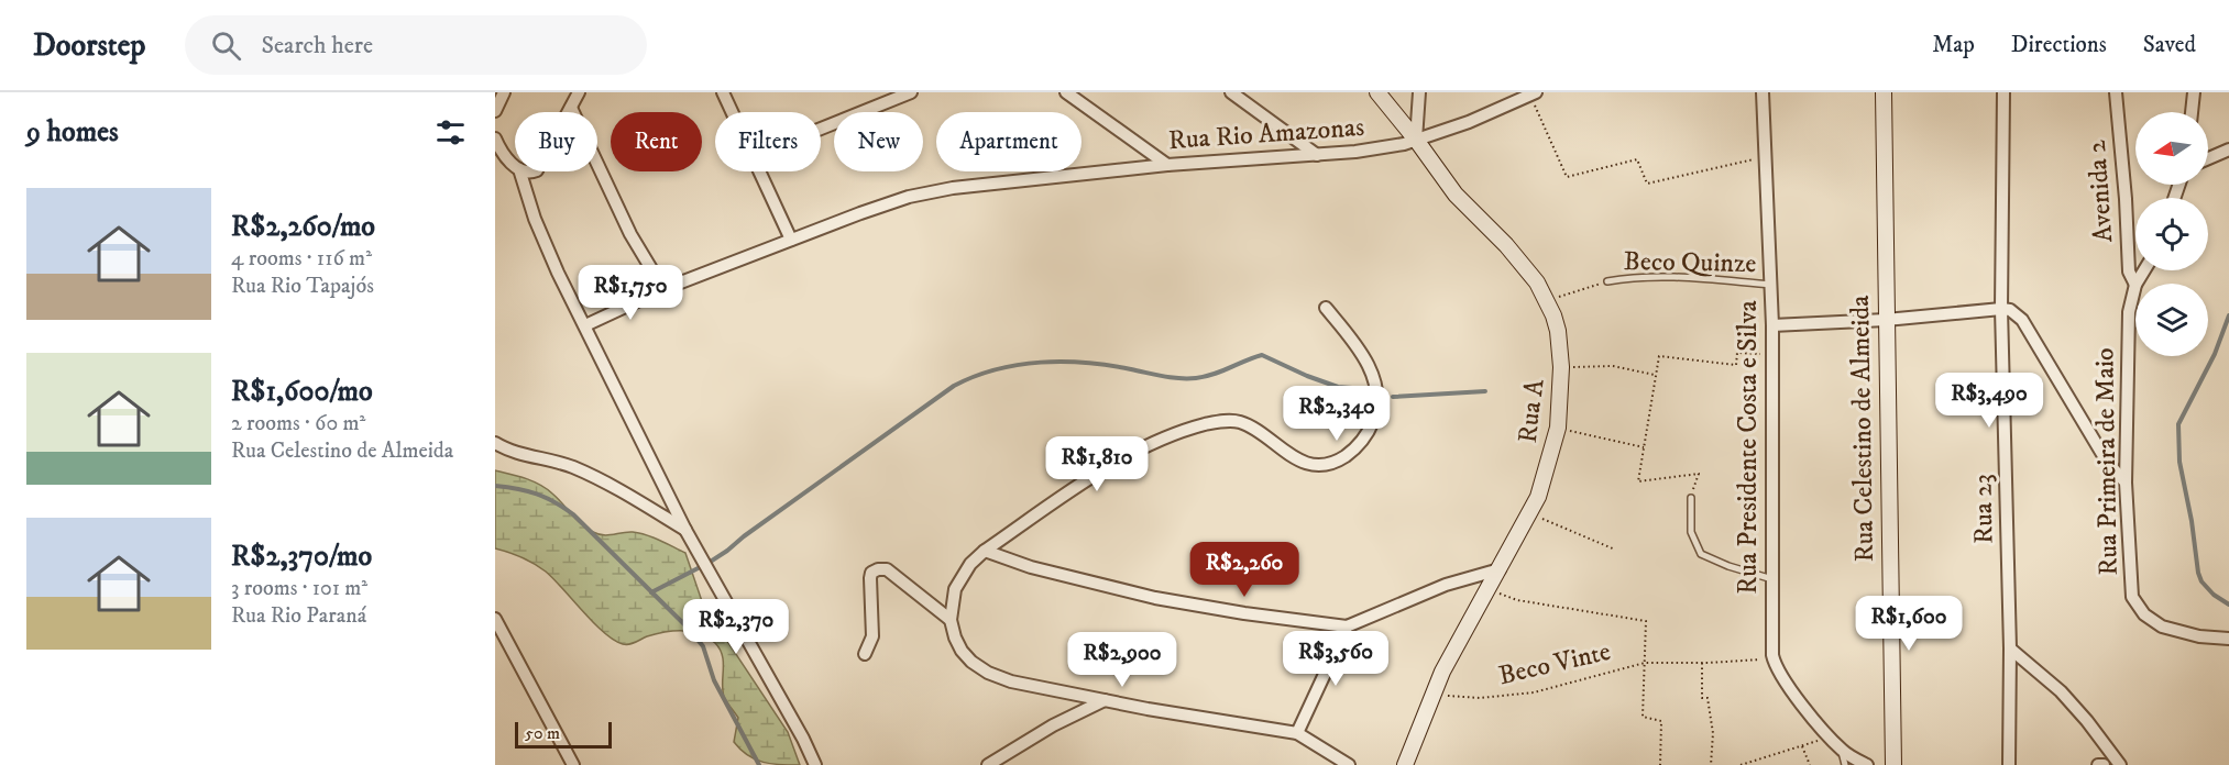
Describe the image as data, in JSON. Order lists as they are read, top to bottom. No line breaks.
{"streets":{"street":["Rua Rio Amazonas","Avenida 2","Rua A","Rua Celestino de Almeida","Rua Presidente Costa e Silva","Rua Primeira de Maio","Rua 23"],"lane":["Beco Quinze"],"path":["Beco Vinte"]},"crossings":[["Rua Rio Amazonas","Rua A"],["Avenida 2","Rua Primeira de Maio"],["Beco Quinze","Rua Presidente Costa e Silva"],["Rua A","Beco Vinte"],["Rua Presidente Costa e Silva","Beco Vinte"]],"scale_bar":"50 m","north":"left","page":{"header":"Doorstep","search":"Search here","nav":["Map","Directions","Saved"],"heading":"9 homes","chip":["Buy","Rent","Filters","New","Apartment"],"list":[{"name":"R$2,260/mo","note":"4 rooms · 116 m² · Rua Rio Tapajós"},{"name":"R$1,600/mo","note":"2 rooms · 60 m² · Rua Celestino de Almeida"},{"name":"R$2,370/mo","note":"3 rooms · 101 m² · Rua Rio Paraná"}],"price":["R$1,750","R$3,490","R$2,340","R$1,810","R$2,260","R$1,600","R$2,370","R$3,560","R$2,900"],"scale":"50 m"}}
